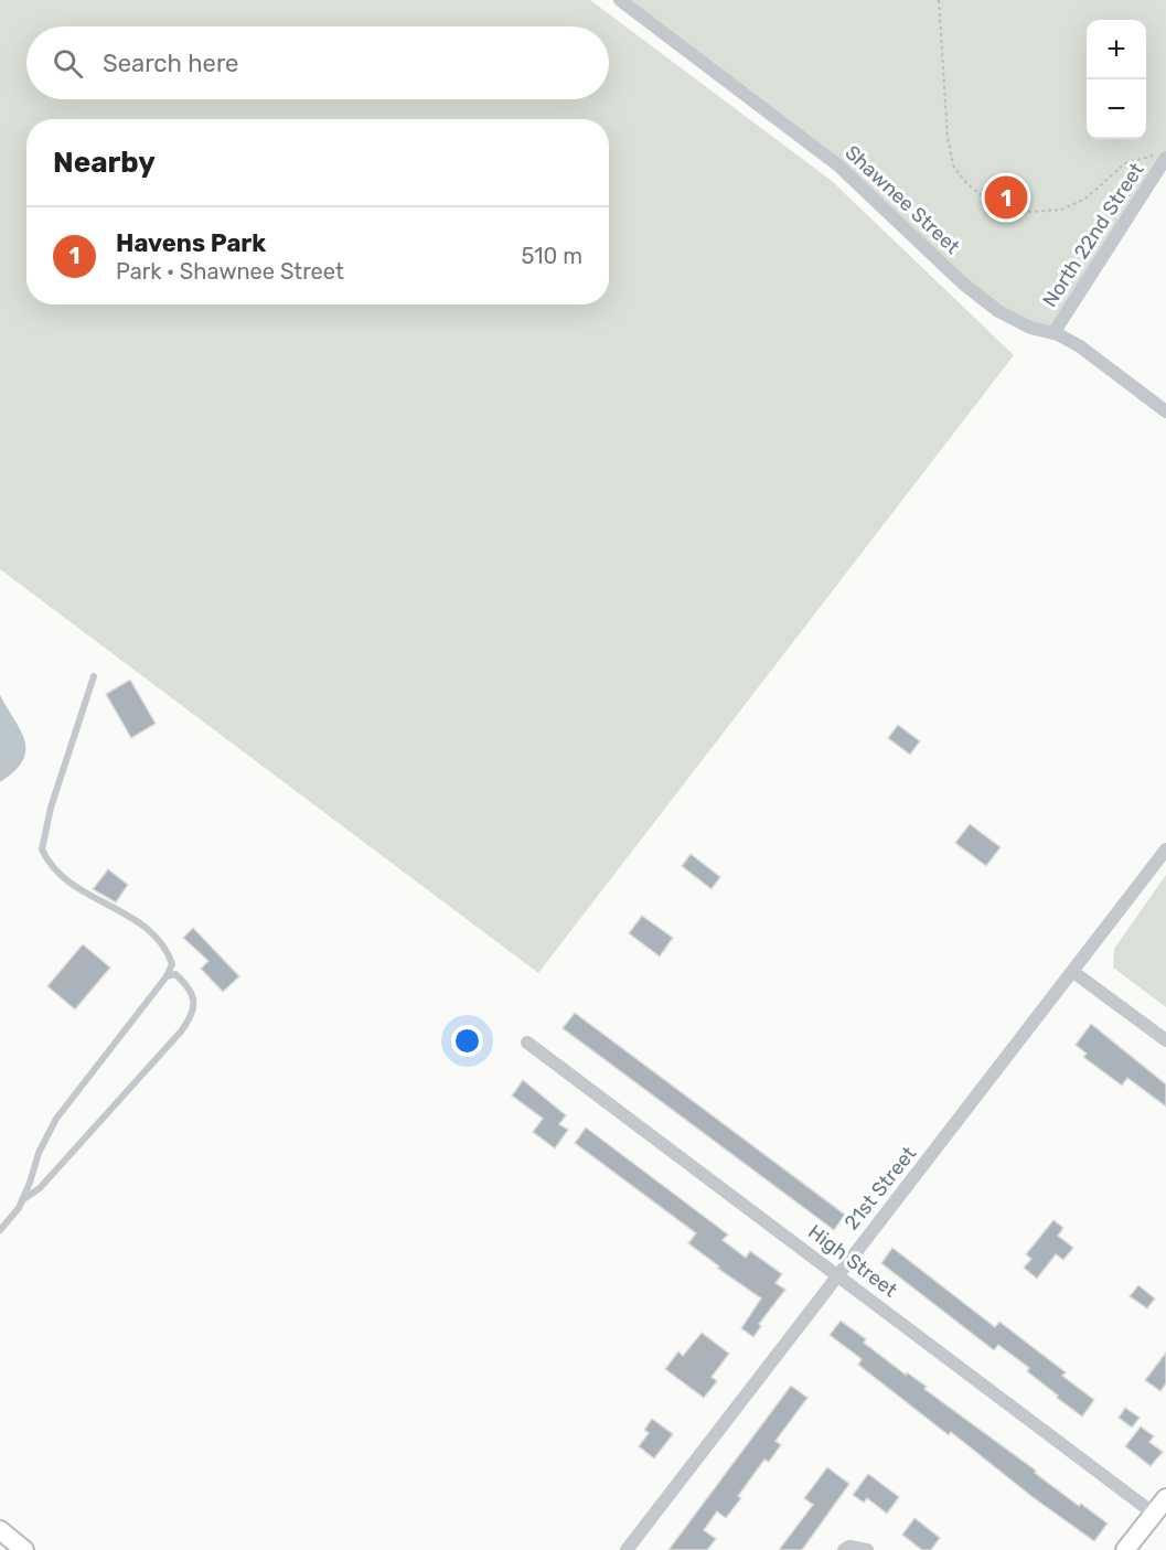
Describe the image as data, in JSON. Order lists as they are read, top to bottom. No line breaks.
{"streets":{"street":["Shawnee Street","North 22nd Street","21st Street","High Street"]},"crossings":[["Shawnee Street","North 22nd Street"],["21st Street","High Street"]],"page":{"map_buttons":["+","−"],"search":"Search here","heading":"Nearby","pins":"1","list":[{"mark":"1","name":"Havens Park","note":"Park · Shawnee Street","value":"510 m"}]}}
